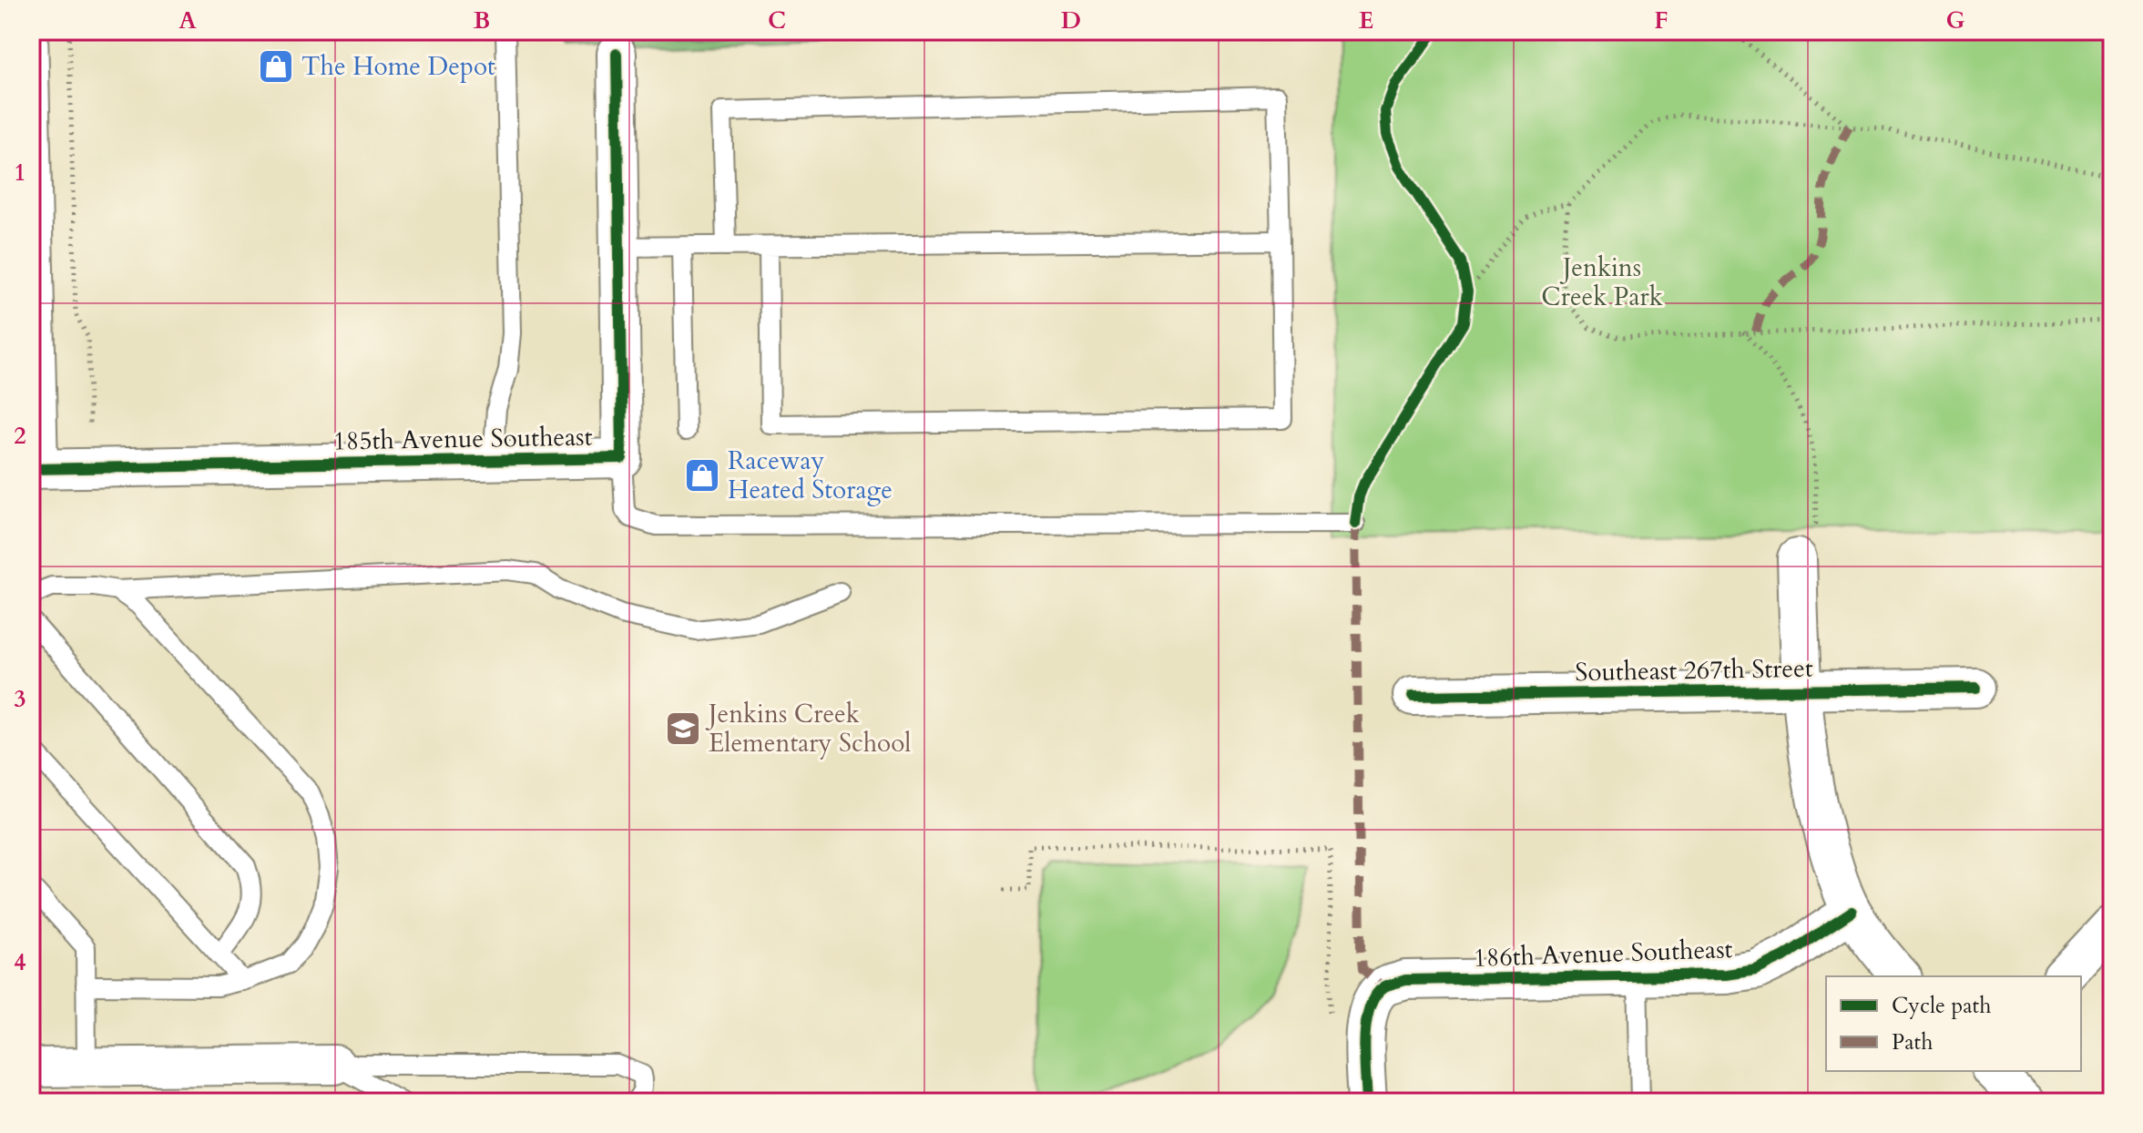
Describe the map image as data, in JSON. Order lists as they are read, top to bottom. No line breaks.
{"streets":{"street":["185th Avenue Southeast","Southeast 267th Street","186th Avenue Southeast"]},"crossings":[["Southeast 267th Street","186th Avenue Southeast"]],"parks":["Jenkins Creek Park"],"places":{"shop":["The Home Depot","Raceway Heated Storage"],"school or university":["Jenkins Creek Elementary School"]},"legend":["Cycle path","Path"],"grid":{"columns":["A","B","C","D","E","F","G"],"rows":["1","2","3","4"]}}
